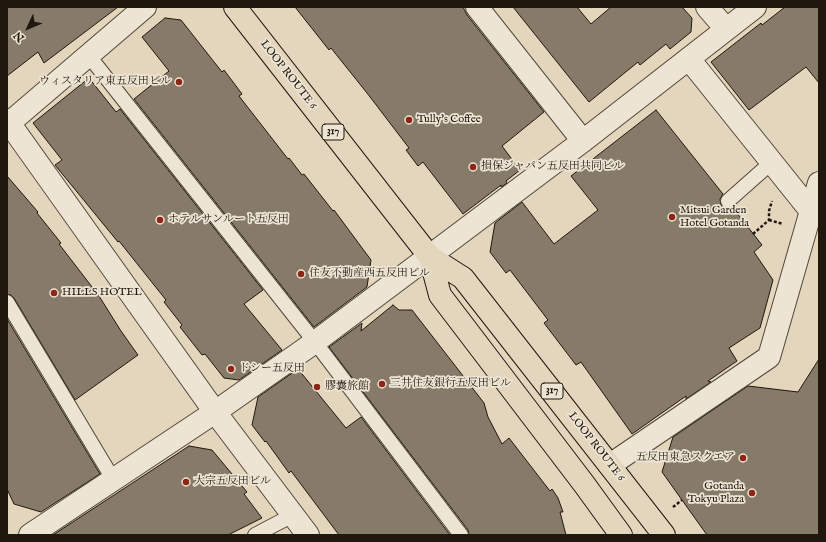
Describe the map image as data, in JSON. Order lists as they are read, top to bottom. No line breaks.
{"streets":{"main road":["LOOP ROUTE 6","317"]},"places":["ウィスタリア東五反田ビル","Tully's Coffee","損保ジャパン五反田共同ビル","Mitsui Garden Hotel Gotanda","ホテルサンルート五反田","住友不動産西五反田ビル","HILLS HOTEL","ドシー五反田","三井住友銀行五反田ビル","膠囊旅館","五反田東急スクエア","大宗五反田ビル","Gotanda Tokyu Plaza"],"north":"bottom left"}
